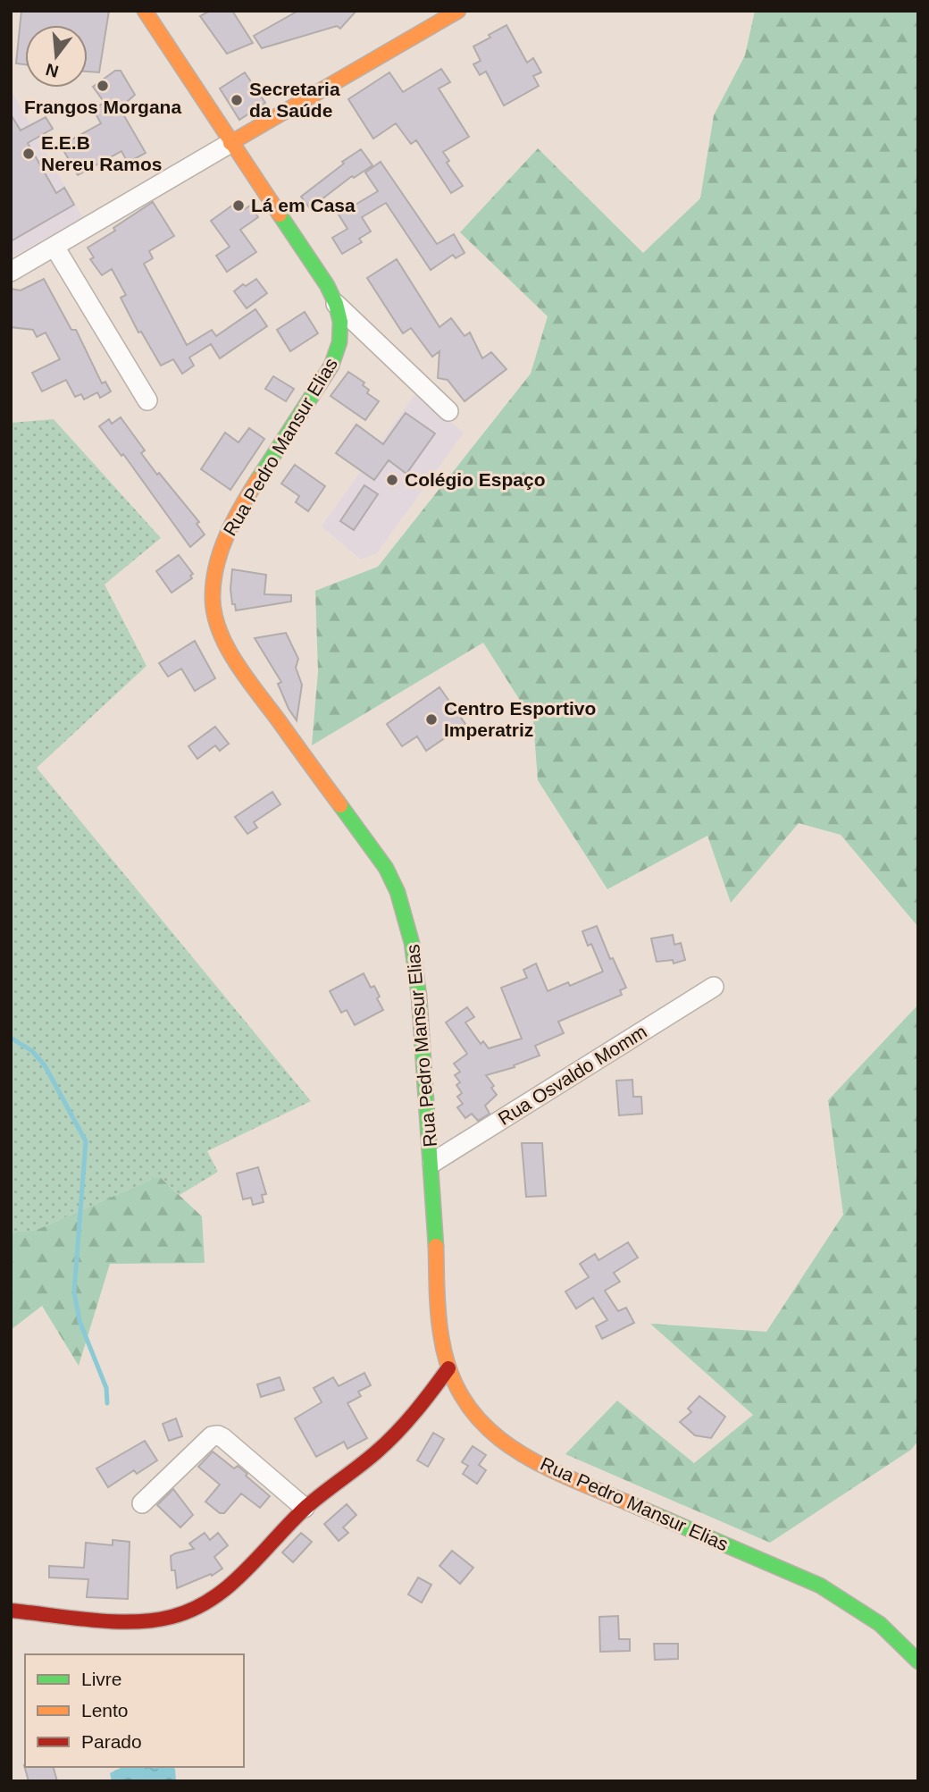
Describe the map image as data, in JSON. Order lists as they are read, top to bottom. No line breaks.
{"streets":{"main road":["Rua Pedro Mansur Elias"],"street":["Rua Osvaldo Momm"]},"crossings":[["Rua Pedro Mansur Elias","Rua Osvaldo Momm"]],"places":["Frangos Morgana","Secretaria da Saúde","E.E.B Nereu Ramos","Lá em Casa","Colégio Espaço","Centro Esportivo Imperatriz"],"legend":["Livre","Lento","Parado"],"north":"bottom"}
